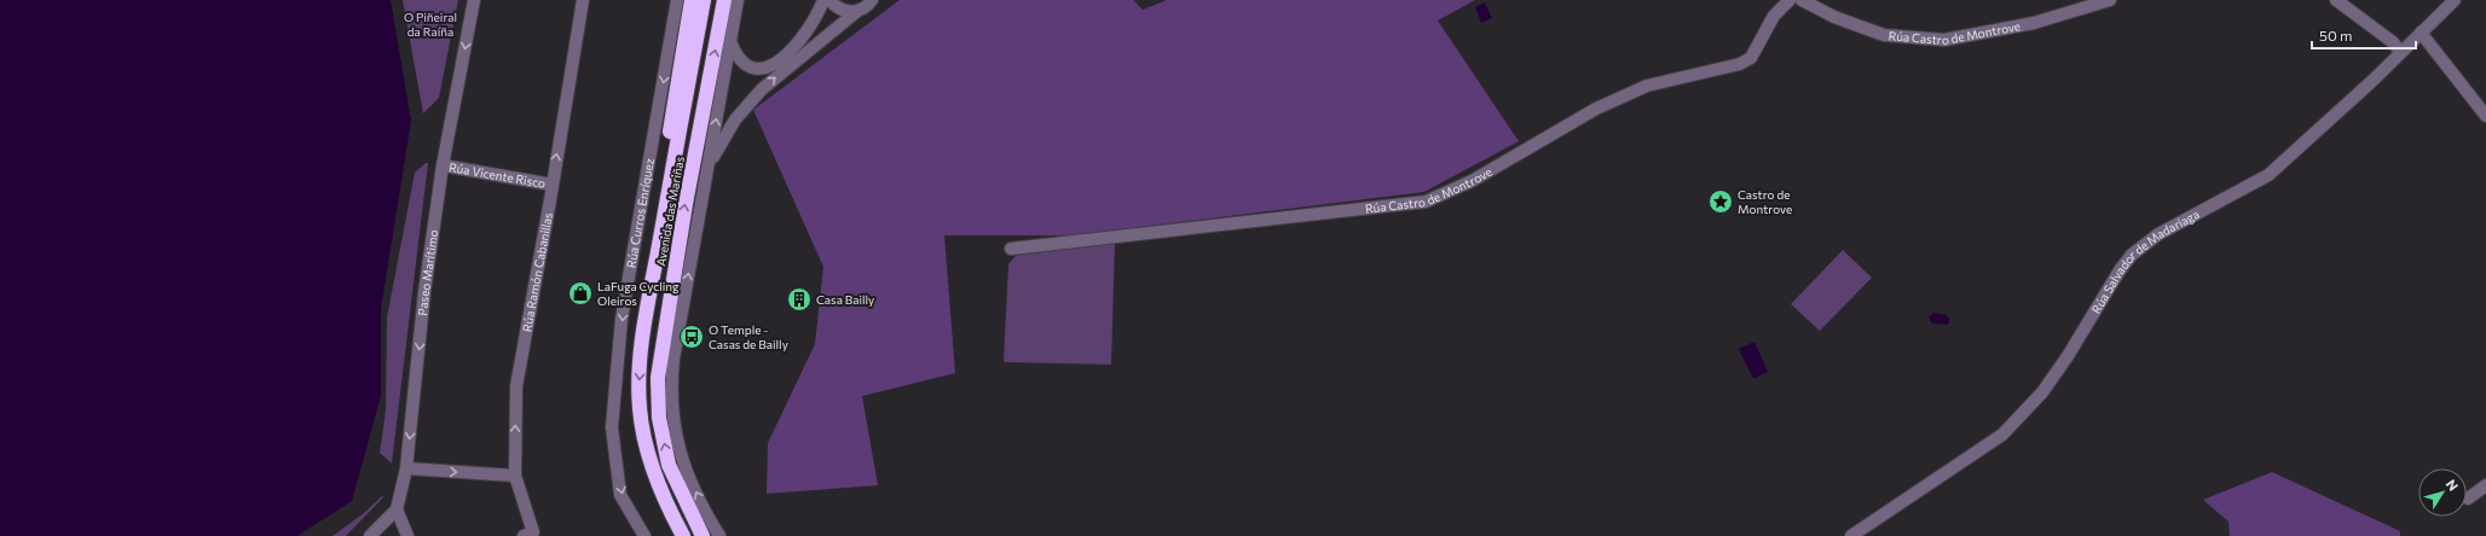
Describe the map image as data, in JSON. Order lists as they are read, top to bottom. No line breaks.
{"streets":{"highway":["Avenida das Mariñas"],"street":["Rúa Castro de Montrove","Rúa Vicente Risco","Rúa Curros Enríquez","Rúa Salvador de Madariaga","Rúa Ramón Cabanillas","Paseo Marítimo"]},"crossings":[["Rúa Vicente Risco","Rúa Ramón Cabanillas"],["Rúa Vicente Risco","Paseo Marítimo"]],"one_way":["Rúa Ramón Cabanillas","Paseo Marítimo"],"parks":["O Piñeiral da Raíña"],"places":{"place":["Castro de Montrove"],"shop":["LaFuga Cycling Oleiros"],"building":["Casa Bailly"],"bus stop":["O Temple - Casas de Bailly"]},"scale_bar":"50 m","north":"top right"}
